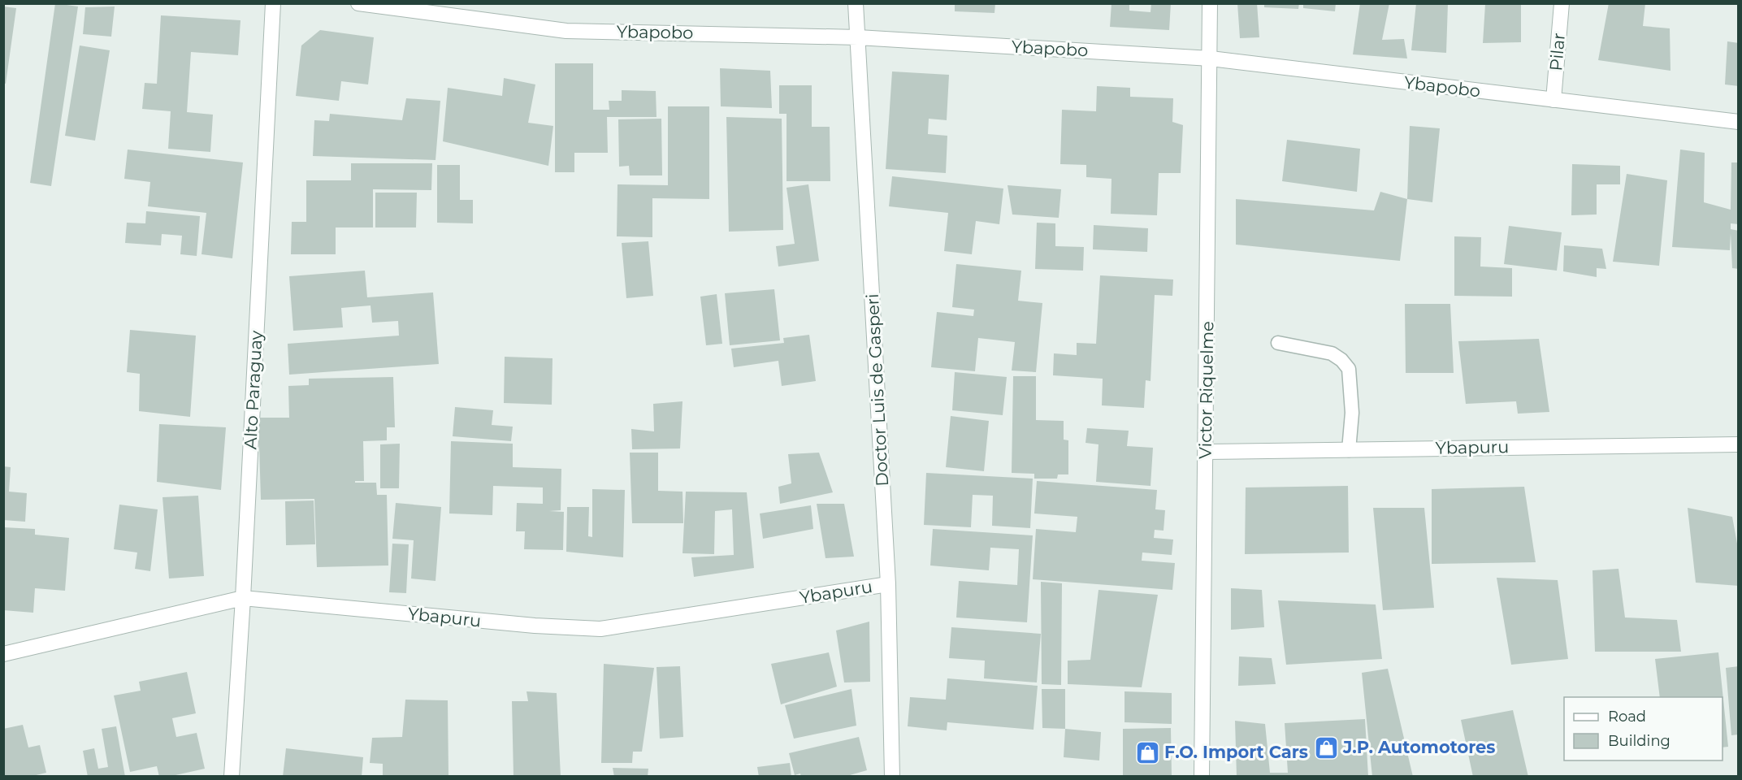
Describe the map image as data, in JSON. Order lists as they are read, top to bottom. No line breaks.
{"streets":{"street":["Ybapobo","Pilar","Alto Paraguay","Doctor Luis de Gasperi","Victor Riquelme","Ybapuru"]},"crossings":[["Ybapobo","Pilar"],["Ybapobo","Doctor Luis de Gasperi"],["Ybapobo","Victor Riquelme"],["Alto Paraguay","Ybapuru"],["Doctor Luis de Gasperi","Ybapuru"],["Victor Riquelme","Ybapuru"]],"places":{"shop":["J.P. Automotores","F.O. Import Cars"]},"legend":["Road","Building"]}
